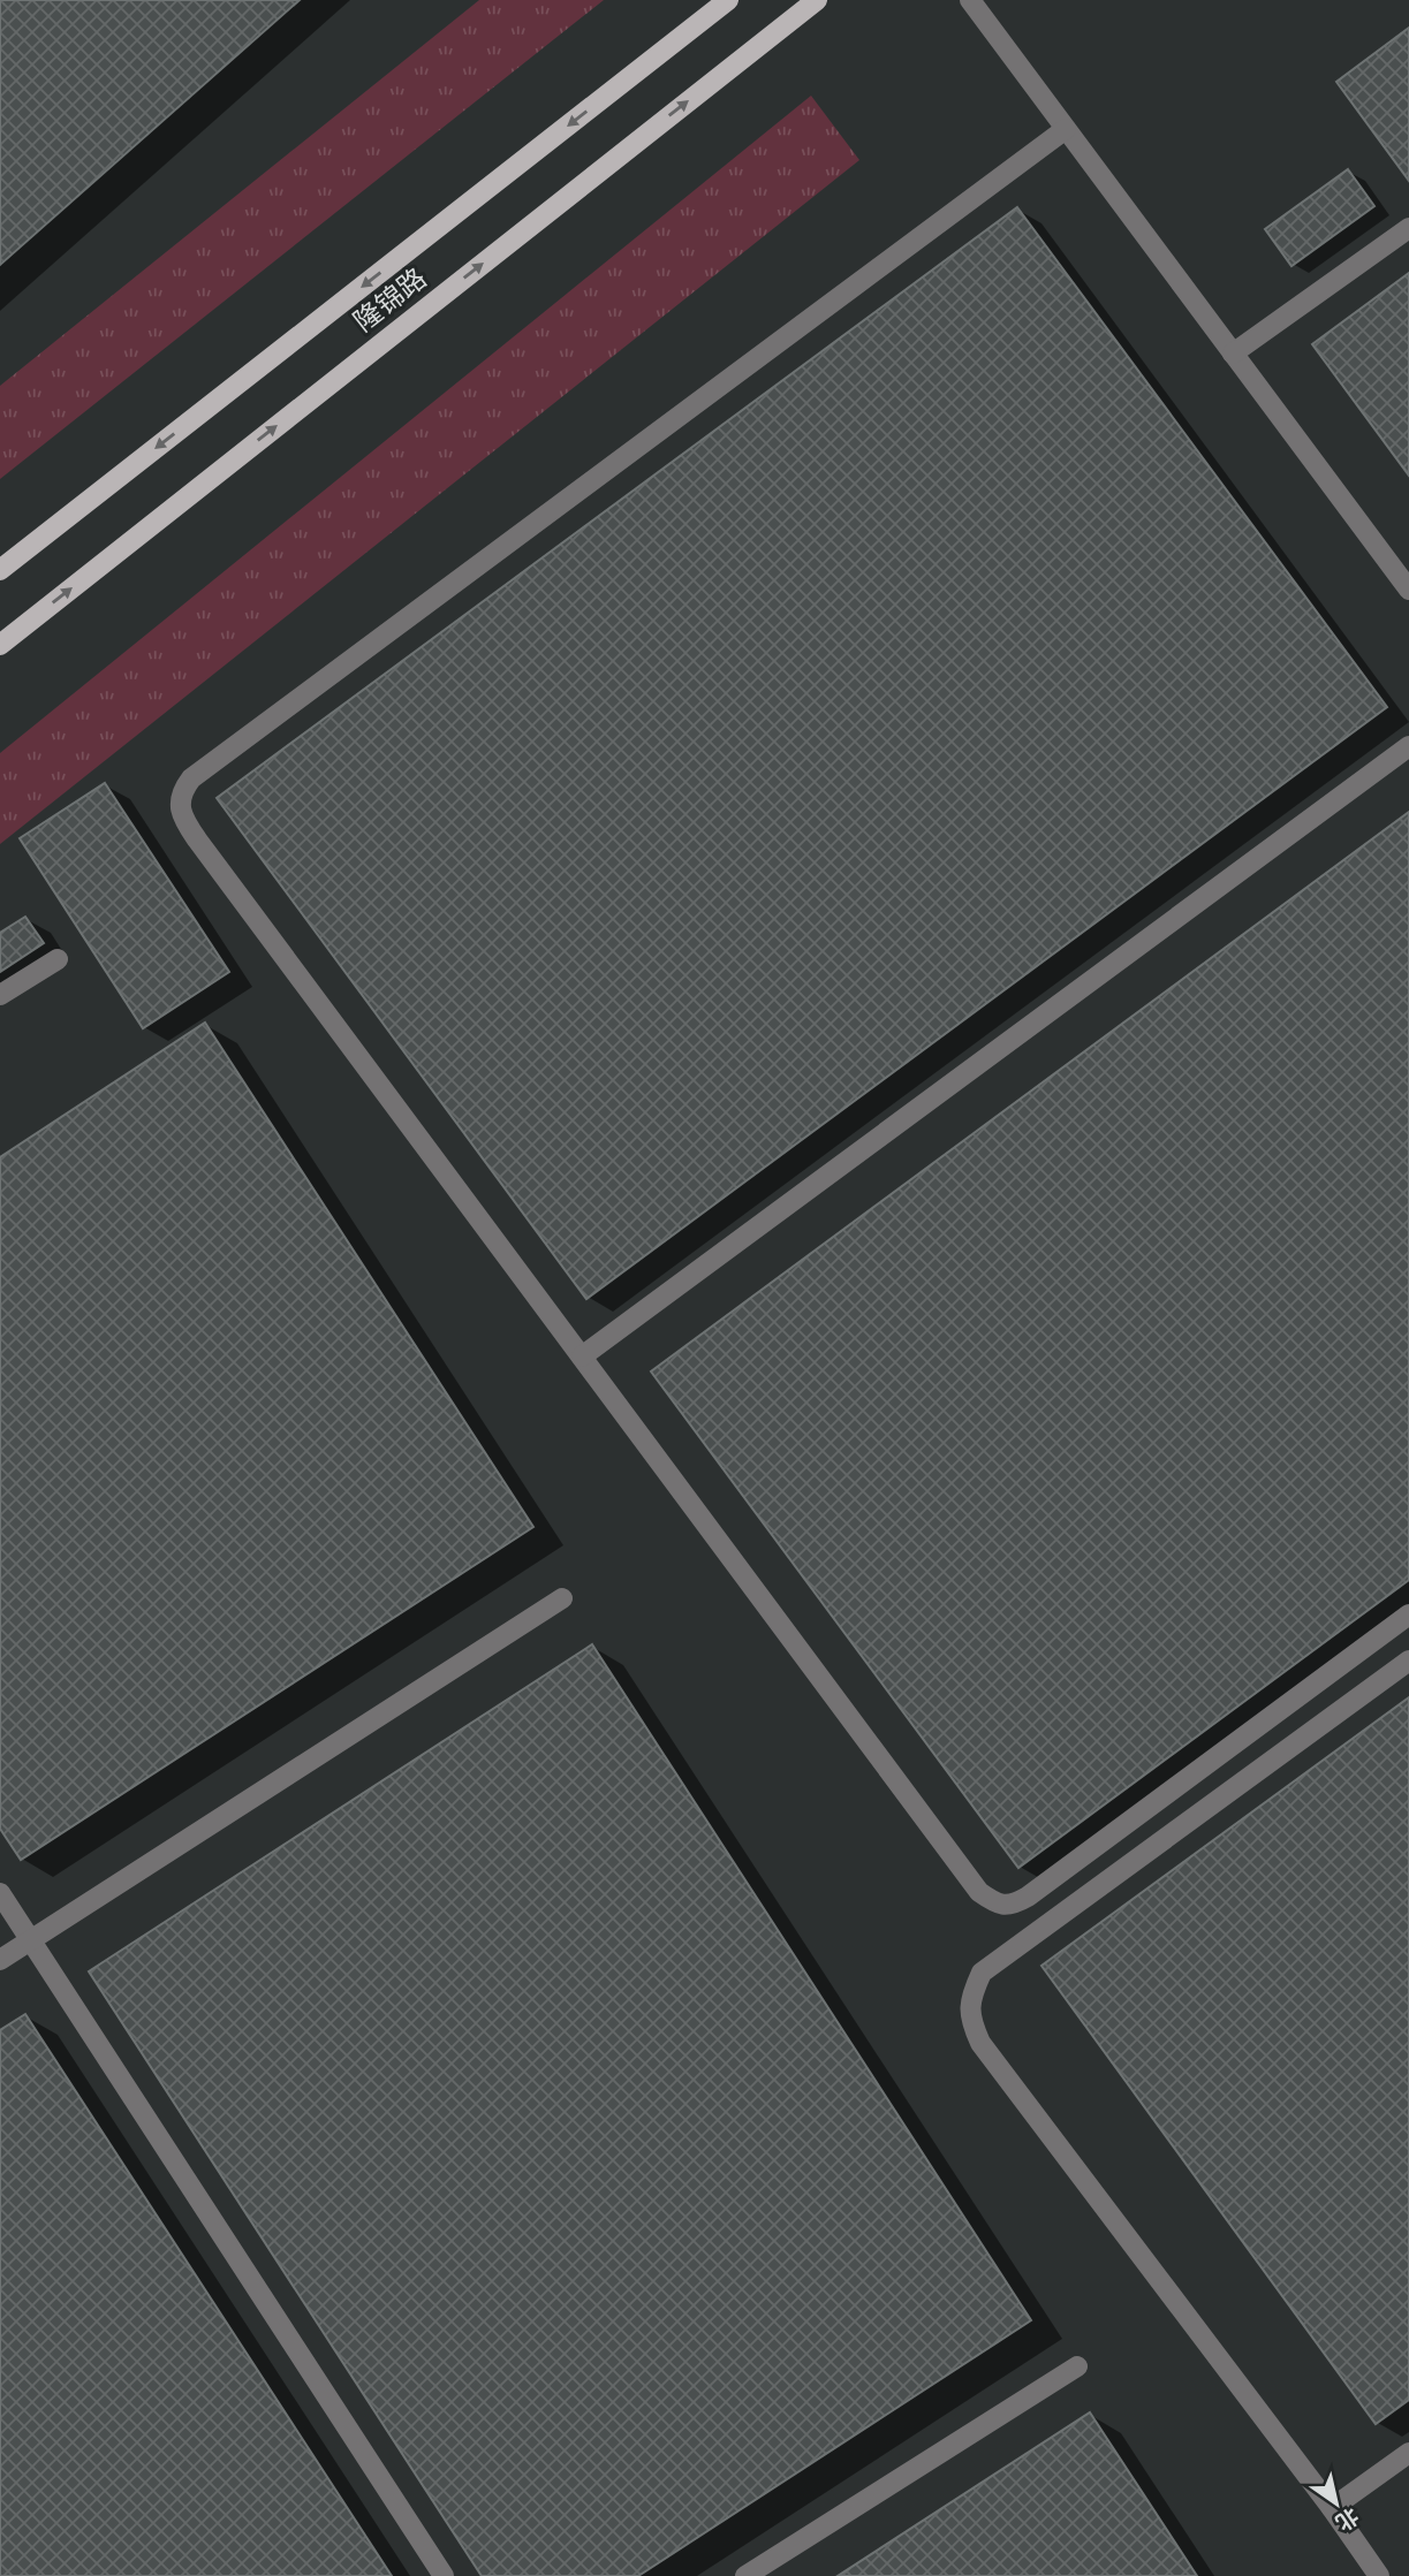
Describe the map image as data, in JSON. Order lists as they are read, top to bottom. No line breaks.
{"streets":{"main road":["隆锦路"]},"north":"bottom right"}
